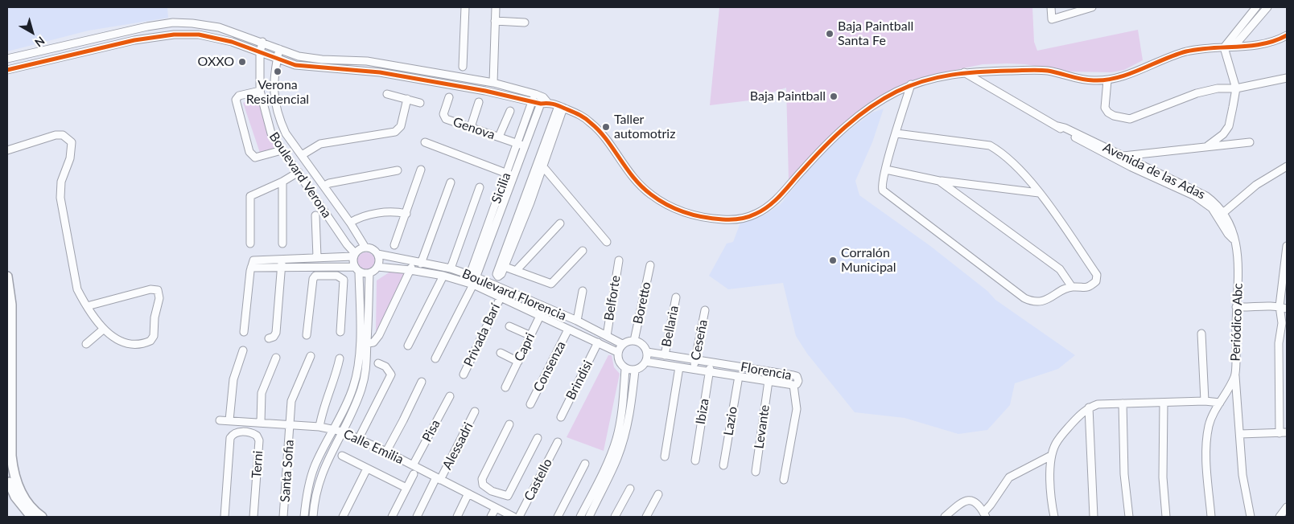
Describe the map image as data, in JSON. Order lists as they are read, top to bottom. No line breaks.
{"streets":{"street":["Genova","Avenida de las Adas","Boulevard Verona","Sicilia","Boulevard Florencia","Belforte","Boretto","Periódico Abc","Bellaria","Privada Barí","Ceseña","Capri","Consenza","Florencia","Brindisi","Ibiza","Lazio","Levante","Pisa","Alessadri","Calle Emilia","Terni","Santa Sofia","Castello"]},"crossings":[["Genova","Sicilia"],["Avenida de las Adas","Periódico Abc"],["Boulevard Verona","Boulevard Florencia"],["Sicilia","Boulevard Florencia"],["Boulevard Florencia","Belforte"],["Boulevard Florencia","Boretto"],["Boulevard Florencia","Privada Barí"],["Boulevard Florencia","Capri"],["Boulevard Florencia","Consenza"],["Boulevard Florencia","Florencia"],["Boulevard Florencia","Brindisi"],["Boretto","Florencia"],["Bellaria","Florencia"],["Ceseña","Florencia"],["Florencia","Ibiza"],["Florencia","Lazio"],["Florencia","Levante"],["Pisa","Calle Emilia"],["Alessadri","Calle Emilia"],["Calle Emilia","Terni"],["Calle Emilia","Santa Sofia"]],"places":["Baja Paintball Santa Fe","OXXO","Verona Residencial","Baja Paintball","Taller automotriz","Corralón Municipal"],"north":"bottom right"}
